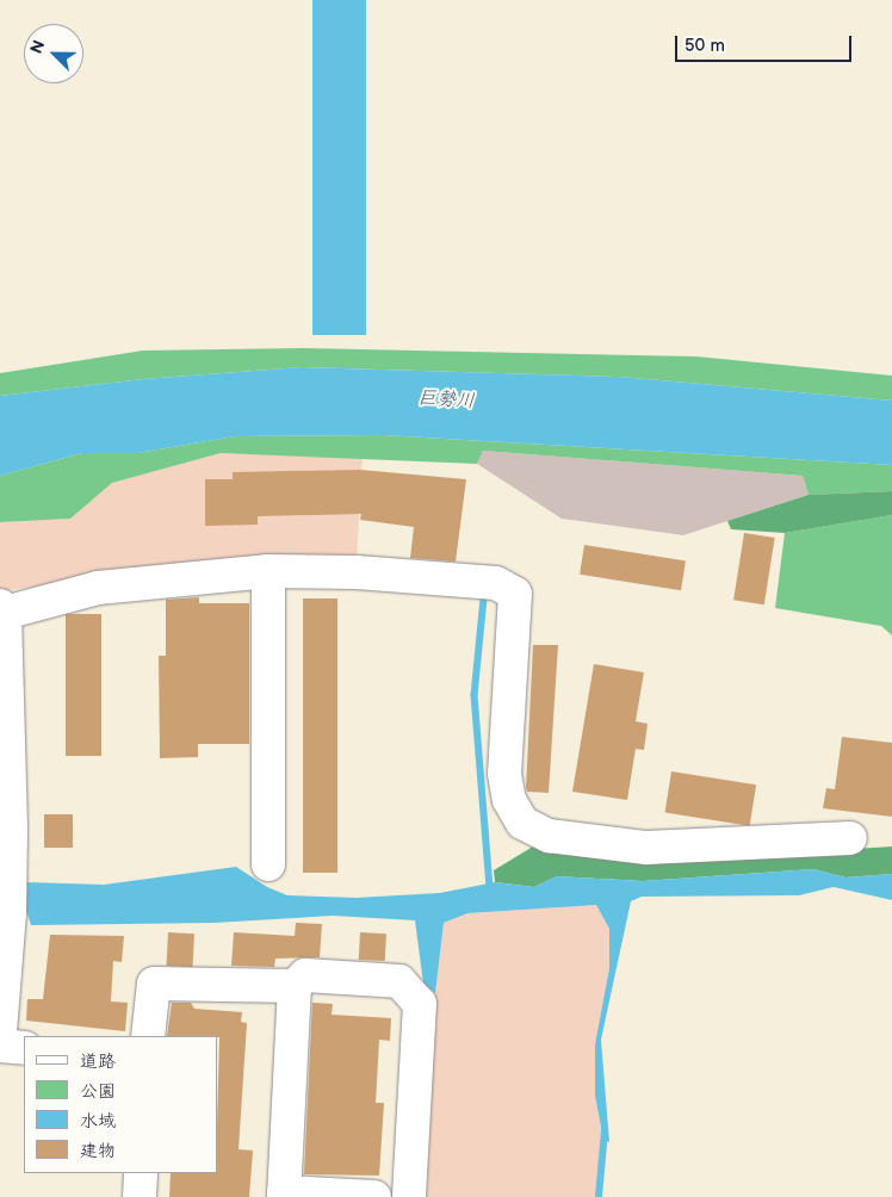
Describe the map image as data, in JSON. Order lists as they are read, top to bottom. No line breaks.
{"water":["巨勢川"],"legend":["道路","公園","水域","建物"],"scale_bar":"50 m","north":"top left"}
